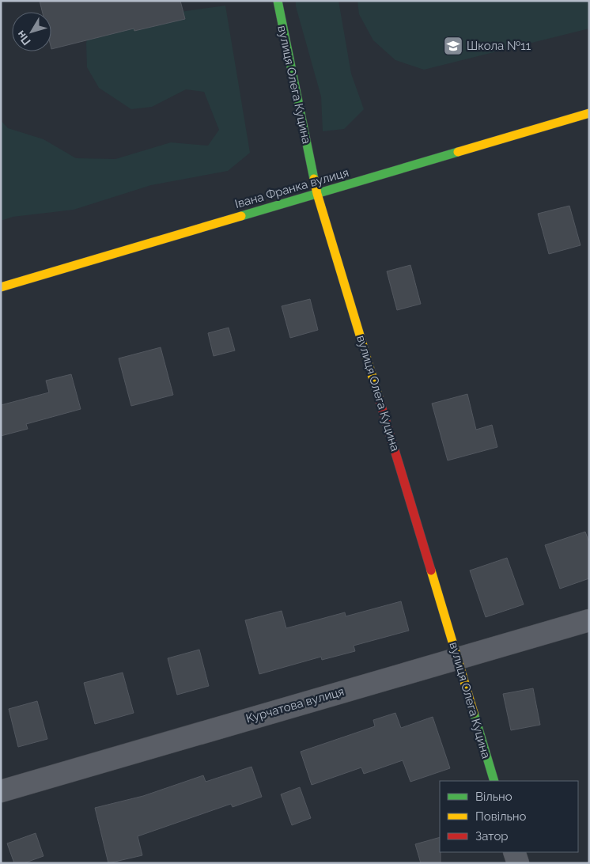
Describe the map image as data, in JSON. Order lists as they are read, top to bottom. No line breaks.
{"streets":{"street":["вулиця Олега Куцина","Івана Франка вулиця","Курчатова вулиця"]},"crossings":[["вулиця Олега Куцина","Івана Франка вулиця"],["вулиця Олега Куцина","Курчатова вулиця"]],"places":{"school or university":["Школа №11"]},"legend":["Вільно","Повільно","Затор"],"north":"bottom left"}
